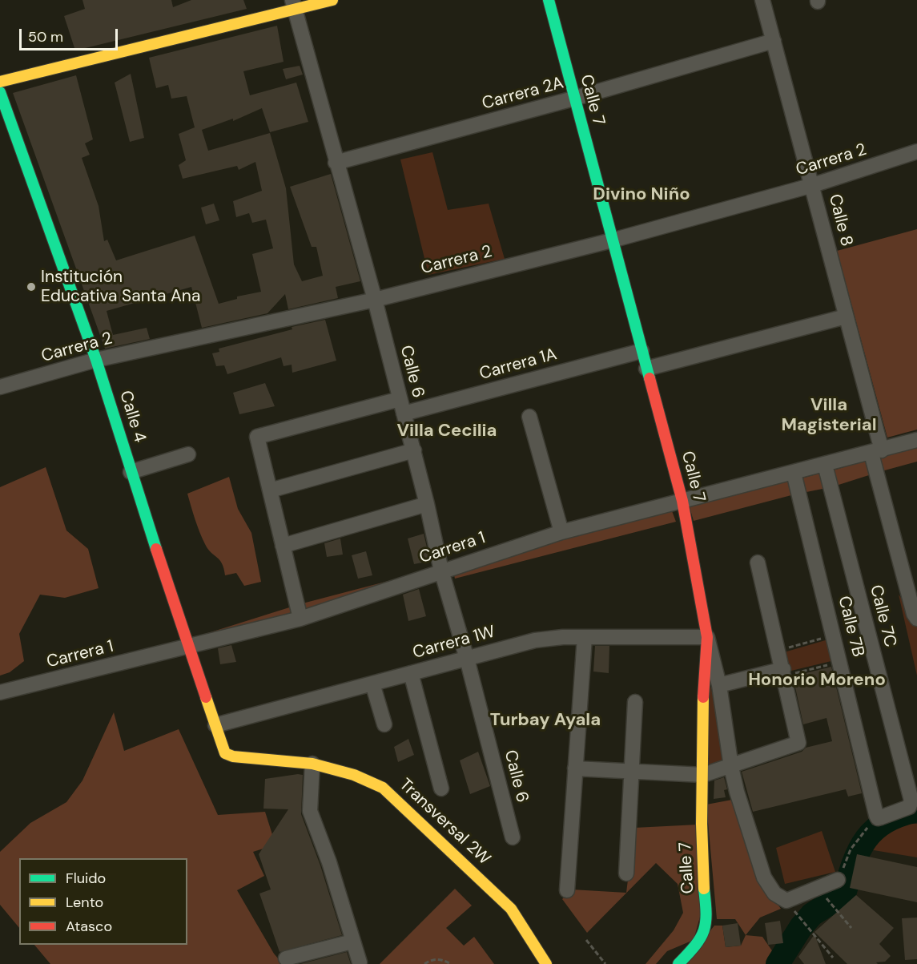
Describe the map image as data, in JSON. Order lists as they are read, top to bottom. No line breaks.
{"streets":{"street":["Carrera 2A","Calle 7","Carrera 2","Calle 8","Carrera 1A","Calle 6","Calle 4","Carrera 1","Calle 7C","Calle 7B","Carrera 1W","Transversal 2W"]},"crossings":[["Carrera 2A","Calle 7"],["Carrera 2A","Calle 8"],["Carrera 2A","Calle 6"],["Calle 7","Carrera 2"],["Calle 7","Carrera 1A"],["Calle 7","Carrera 1"],["Calle 7","Carrera 1W"],["Carrera 2","Calle 8"],["Carrera 2","Calle 6"],["Carrera 2","Calle 4"],["Calle 8","Carrera 1"],["Carrera 1A","Calle 6"],["Calle 6","Carrera 1"],["Calle 6","Carrera 1W"],["Calle 4","Carrera 1"],["Calle 4","Carrera 1W"],["Calle 4","Transversal 2W"],["Carrera 1","Calle 7C"],["Carrera 1","Calle 7B"],["Calle 7C","Calle 7B"]],"districts":["Divino Niño","Villa Magisterial","Villa Cecilia","Honorio Moreno","Turbay Ayala"],"places":["Institución Educativa Santa Ana"],"legend":["Fluido","Lento","Atasco"],"scale_bar":"50 m"}
